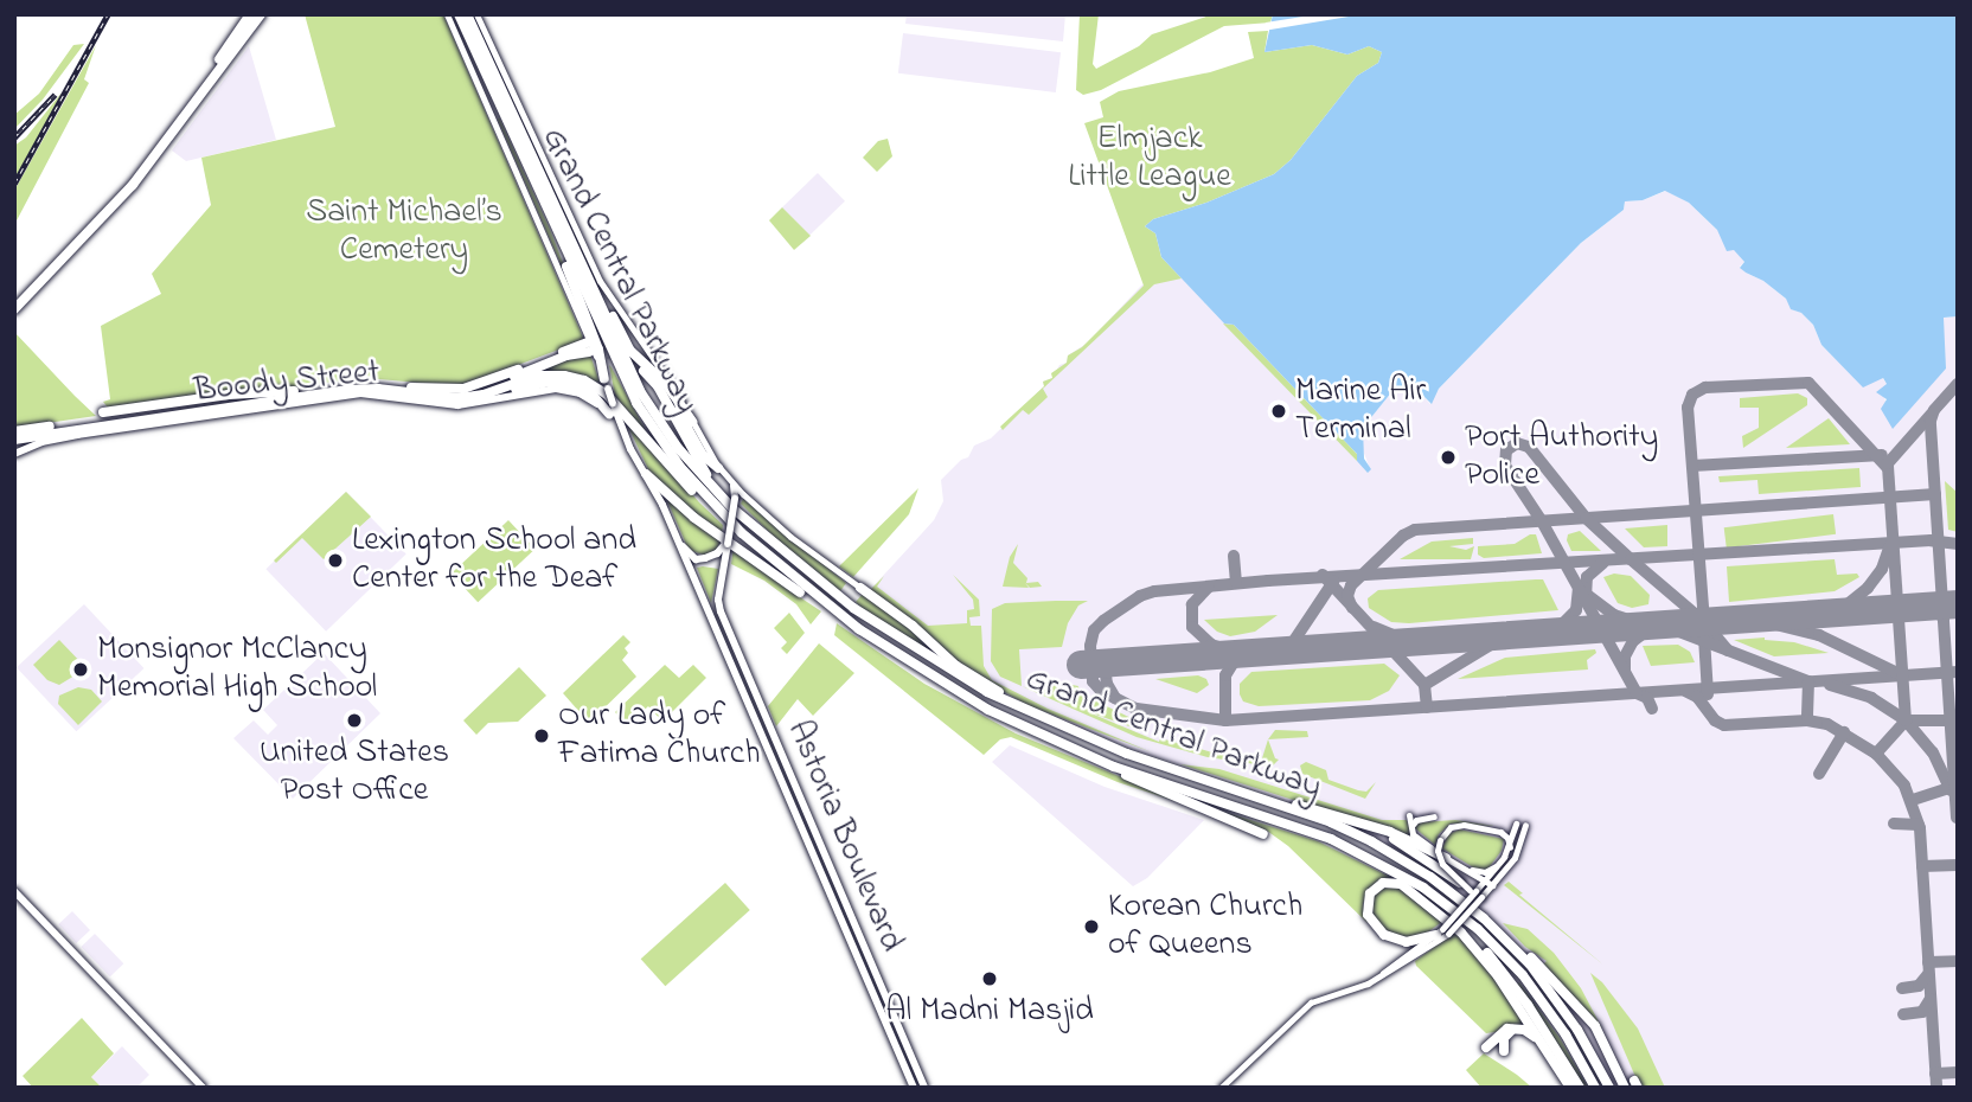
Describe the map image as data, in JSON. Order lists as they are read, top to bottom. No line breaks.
{"streets":{"highway":["Grand Central Parkway"],"main road":["Boody Street","Astoria Boulevard"]},"crossings":[["Boody Street","Astoria Boulevard"]],"parks":["Elmjack Little League","Saint Michael’s Cemetery"],"places":["Marine Air Terminal","Port Authority Police","Lexington School and Center for the Deaf","Monsignor McClancy Memorial High School","United States Post Office","Our Lady of Fatima Church","Korean Church of Queens","Al Madni Masjid"]}
